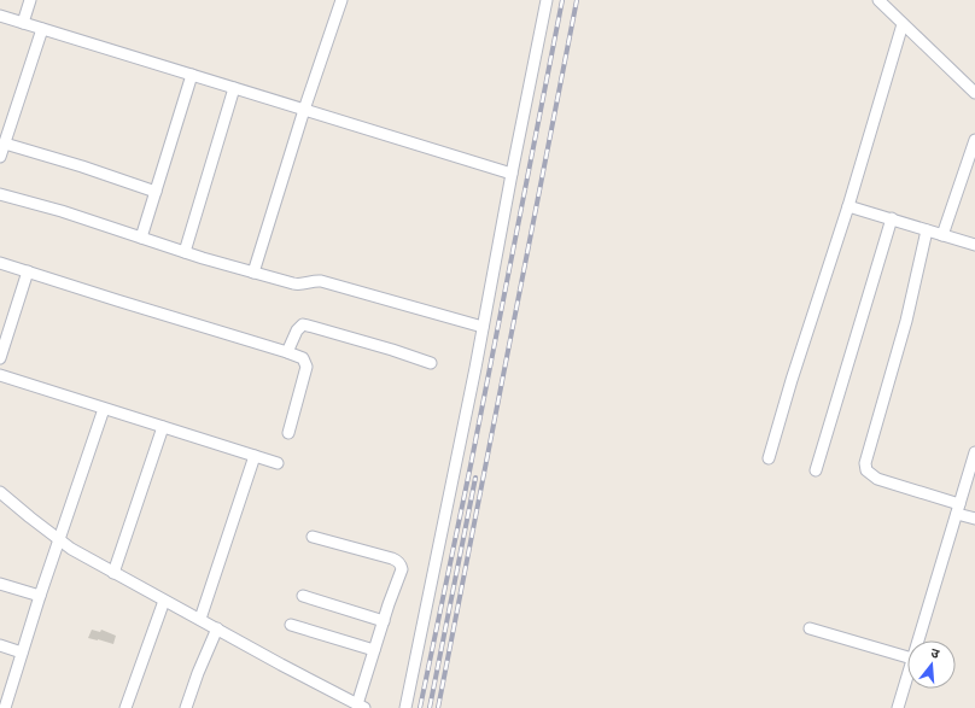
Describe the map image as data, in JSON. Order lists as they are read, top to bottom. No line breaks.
{"north":"top"}
